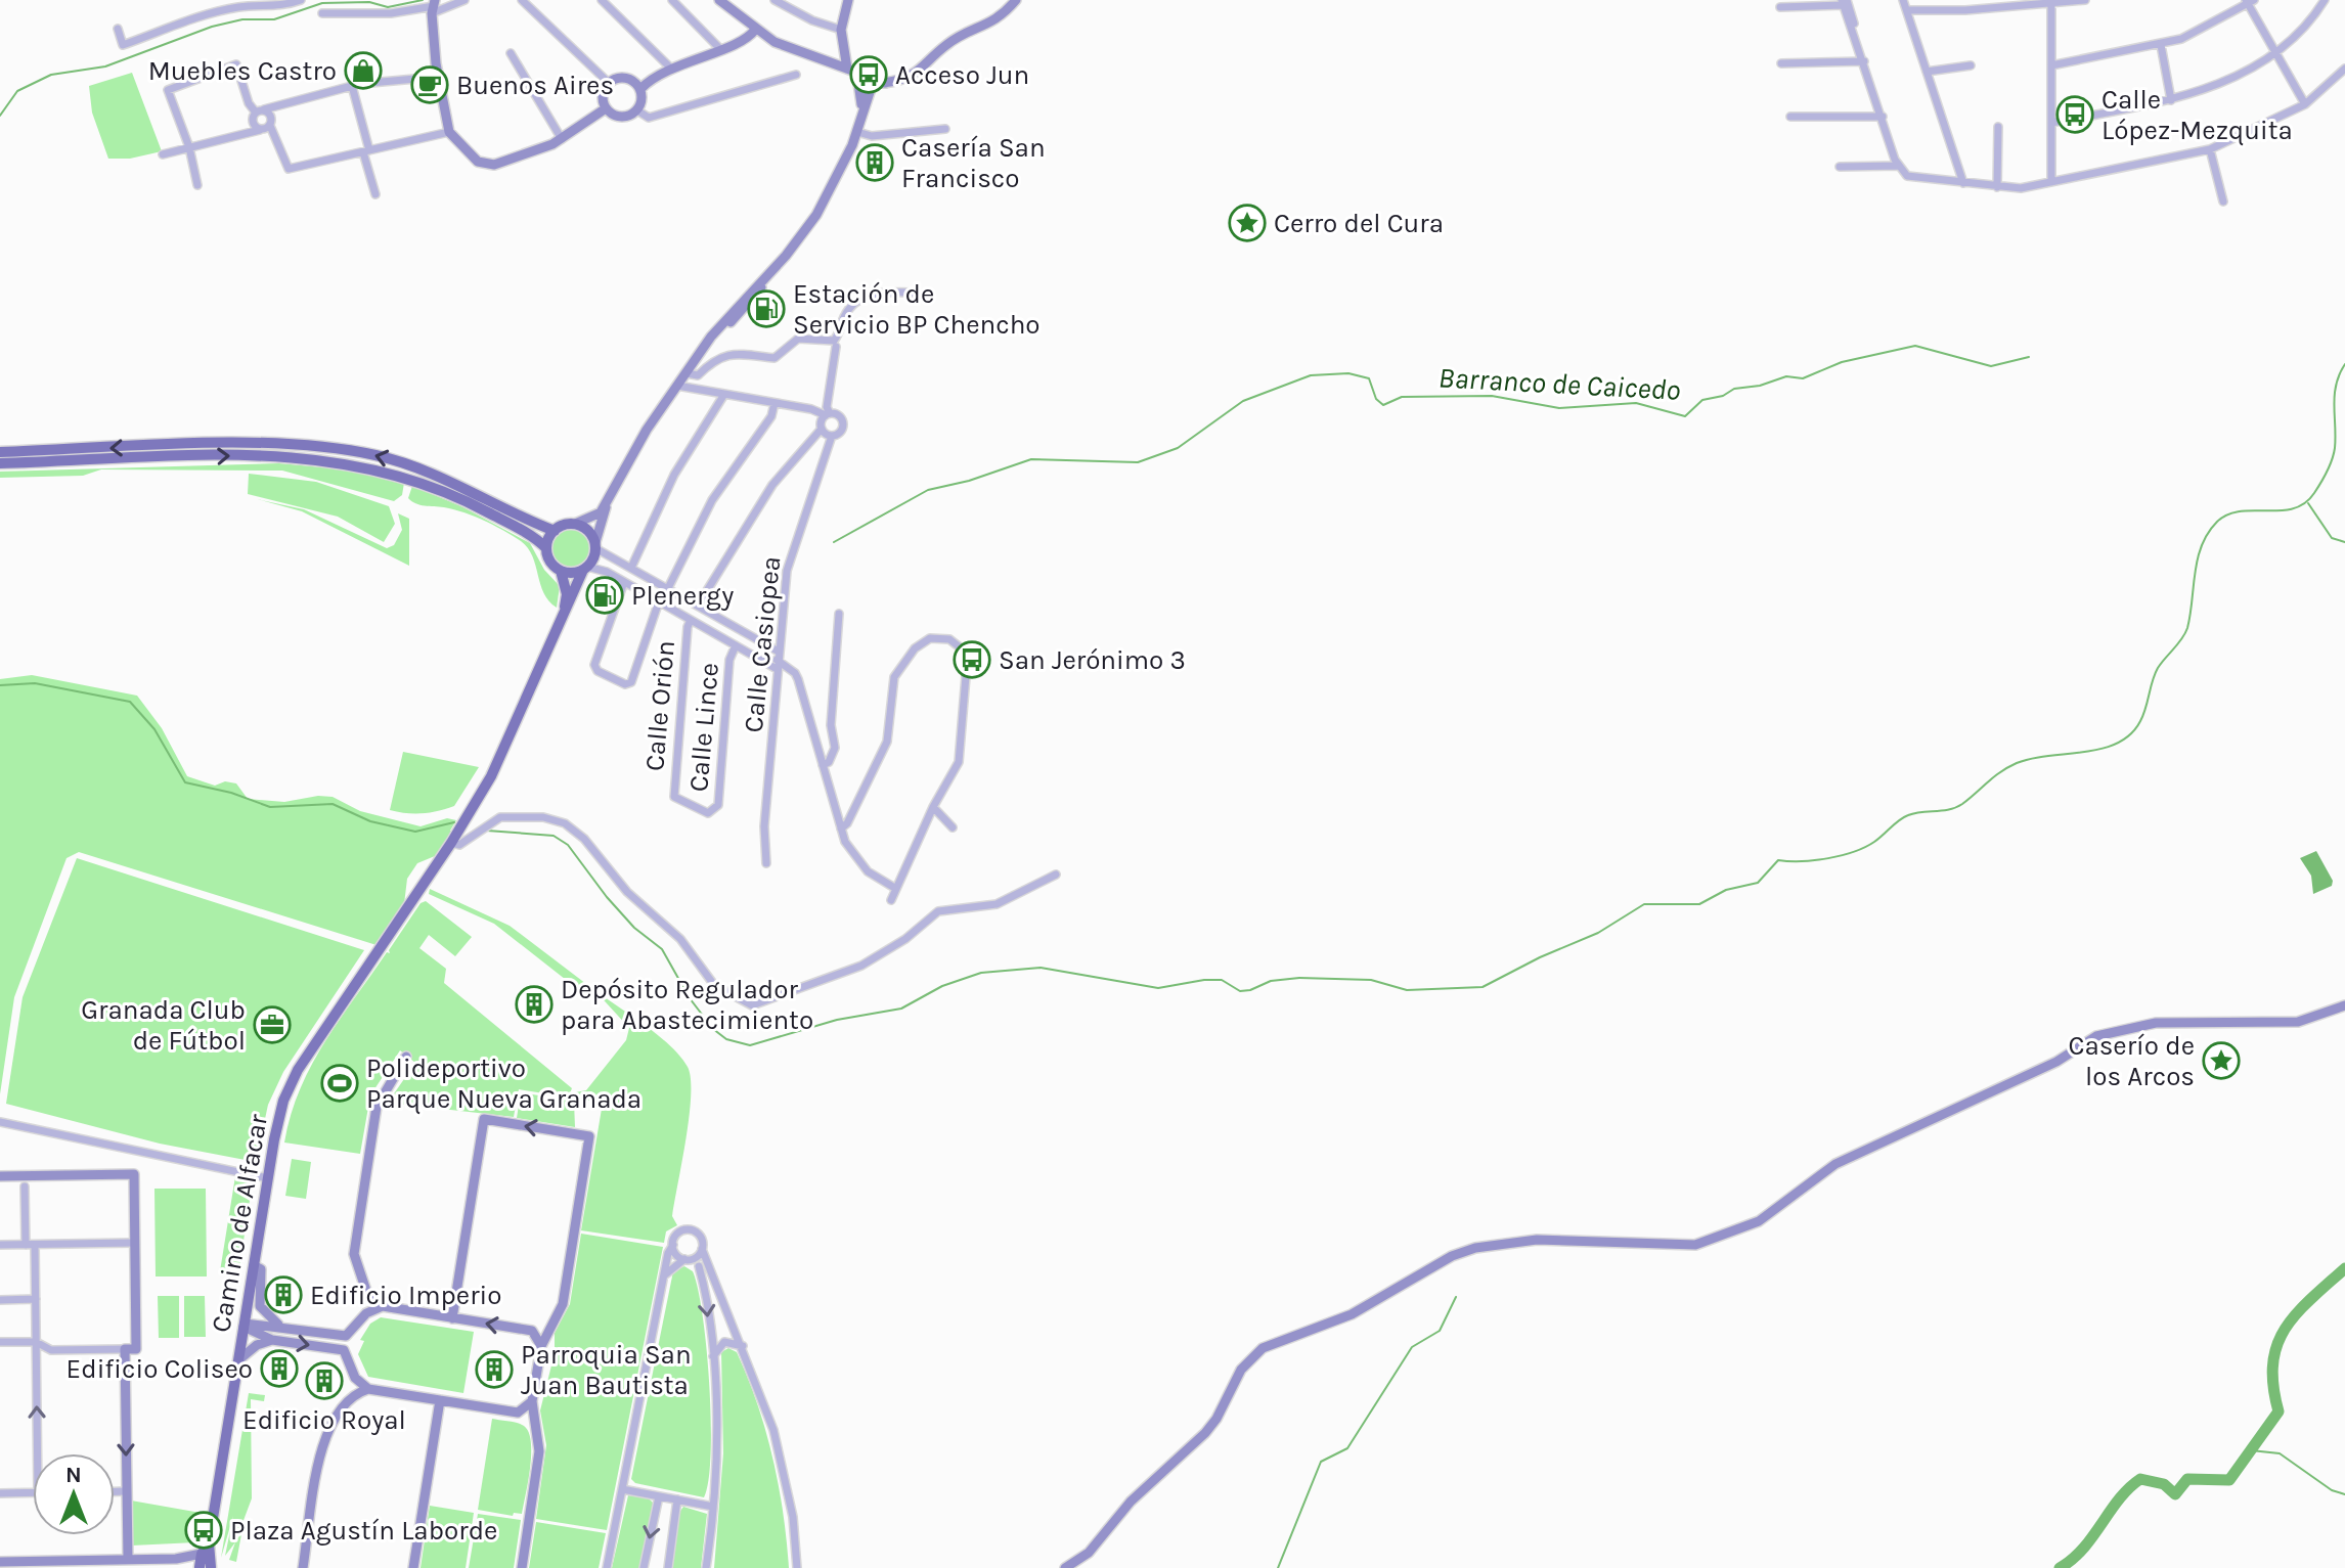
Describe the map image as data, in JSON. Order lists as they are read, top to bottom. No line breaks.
{"streets":{"main road":["Camino de Alfacar"],"street":["Calle Casiopea","Calle Orión","Calle Lince"]},"crossings":[["Calle Orión","Calle Lince"]],"water":["Barranco de Caicedo"],"places":{"shop":["Muebles Castro"],"bus stop":["Acceso Jun","Calle López-Mezquita","San Jerónimo 3","Plaza Agustín Laborde"],"cafe":["Buenos Aires"],"building":["Casería San Francisco","Depósito Regulador para Abastecimiento","Edificio Imperio","Edificio Coliseo","Parroquia San Juan Bautista","Edificio Royal"],"place":["Cerro del Cura","Caserío de los Arcos"],"fuel station":["Estación de Servicio BP Chencho","Plenergy"],"office":["Granada Club de Fútbol"],"sports":["Polideportivo Parque Nueva Granada"]},"north":"top"}
